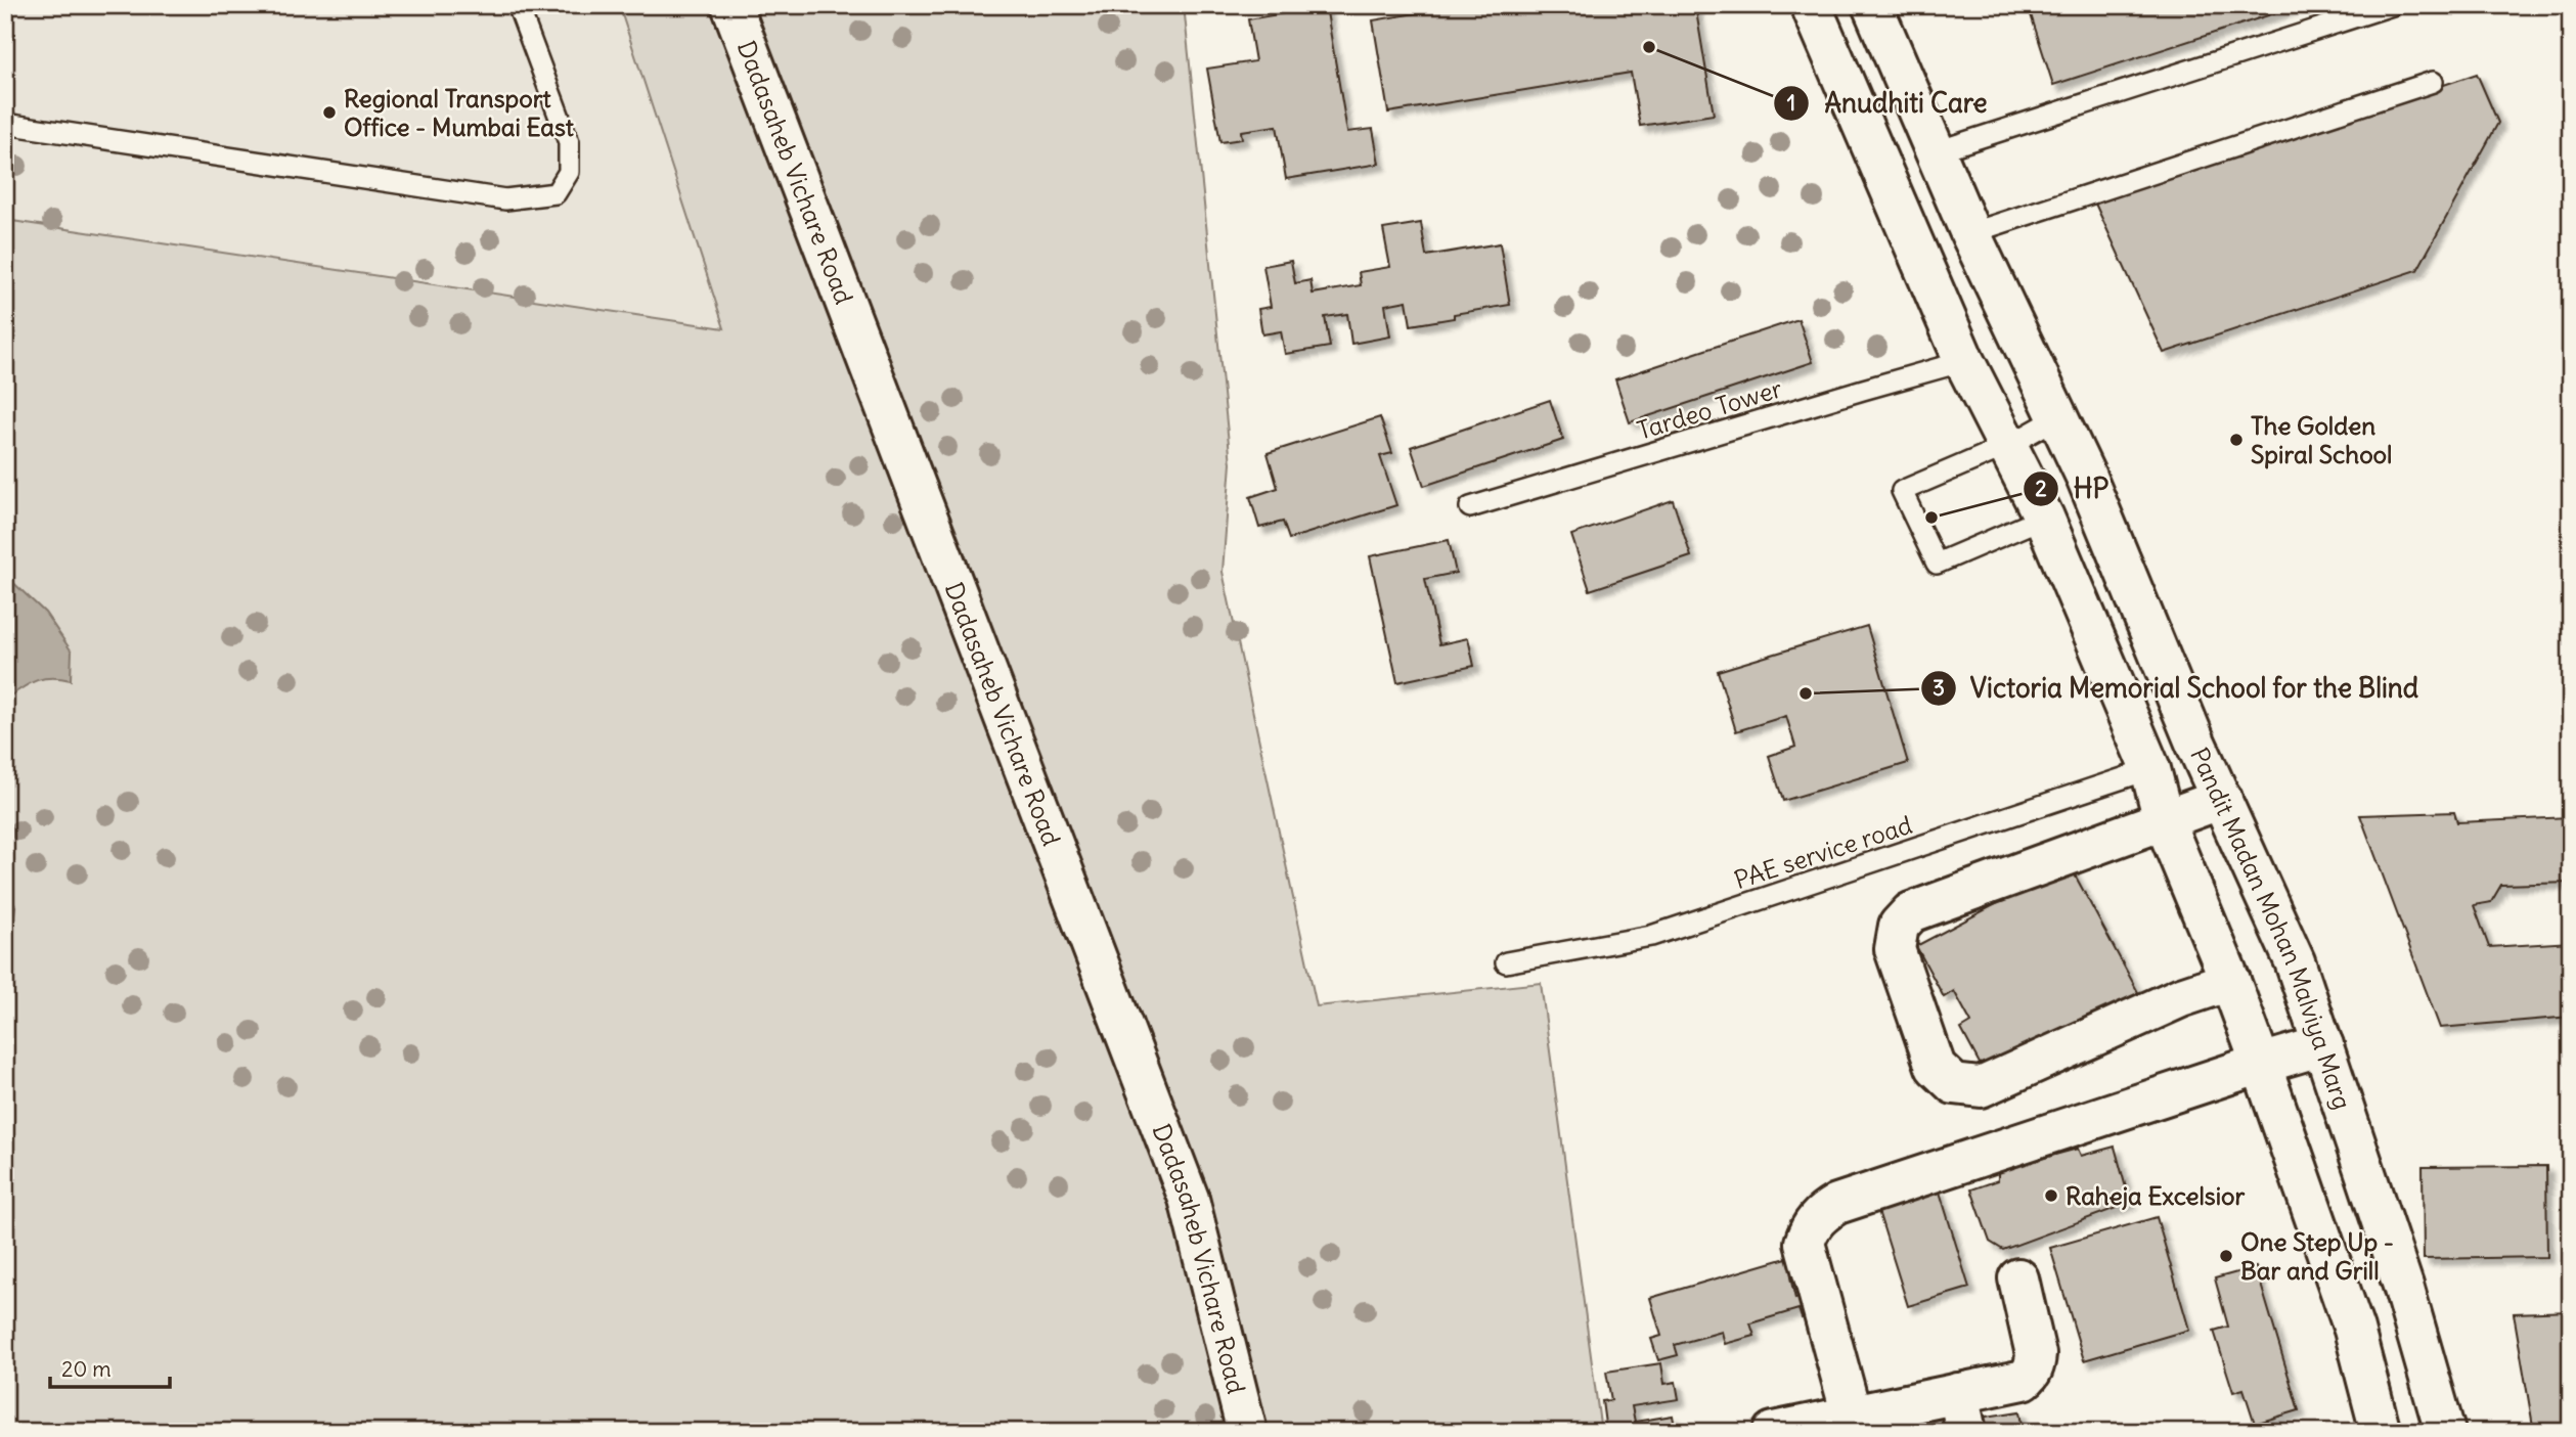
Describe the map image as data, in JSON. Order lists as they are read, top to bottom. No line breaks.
{"streets":{"street":["Dadasaheb Vichare Road","Pandit Madan Mohan Malviya Marg"],"lane":["Tardeo Tower","PAE service road"]},"crossings":[["Tardeo Tower","Pandit Madan Mohan Malviya Marg"],["PAE service road","Pandit Madan Mohan Malviya Marg"]],"places":["Anudhiti Care","Regional Transport Office - Mumbai East","The Golden Spiral School","HP","Victoria Memorial School for the Blind","Raheja Excelsior","One Step Up - Bar and Grill"],"scale_bar":"20 m"}
